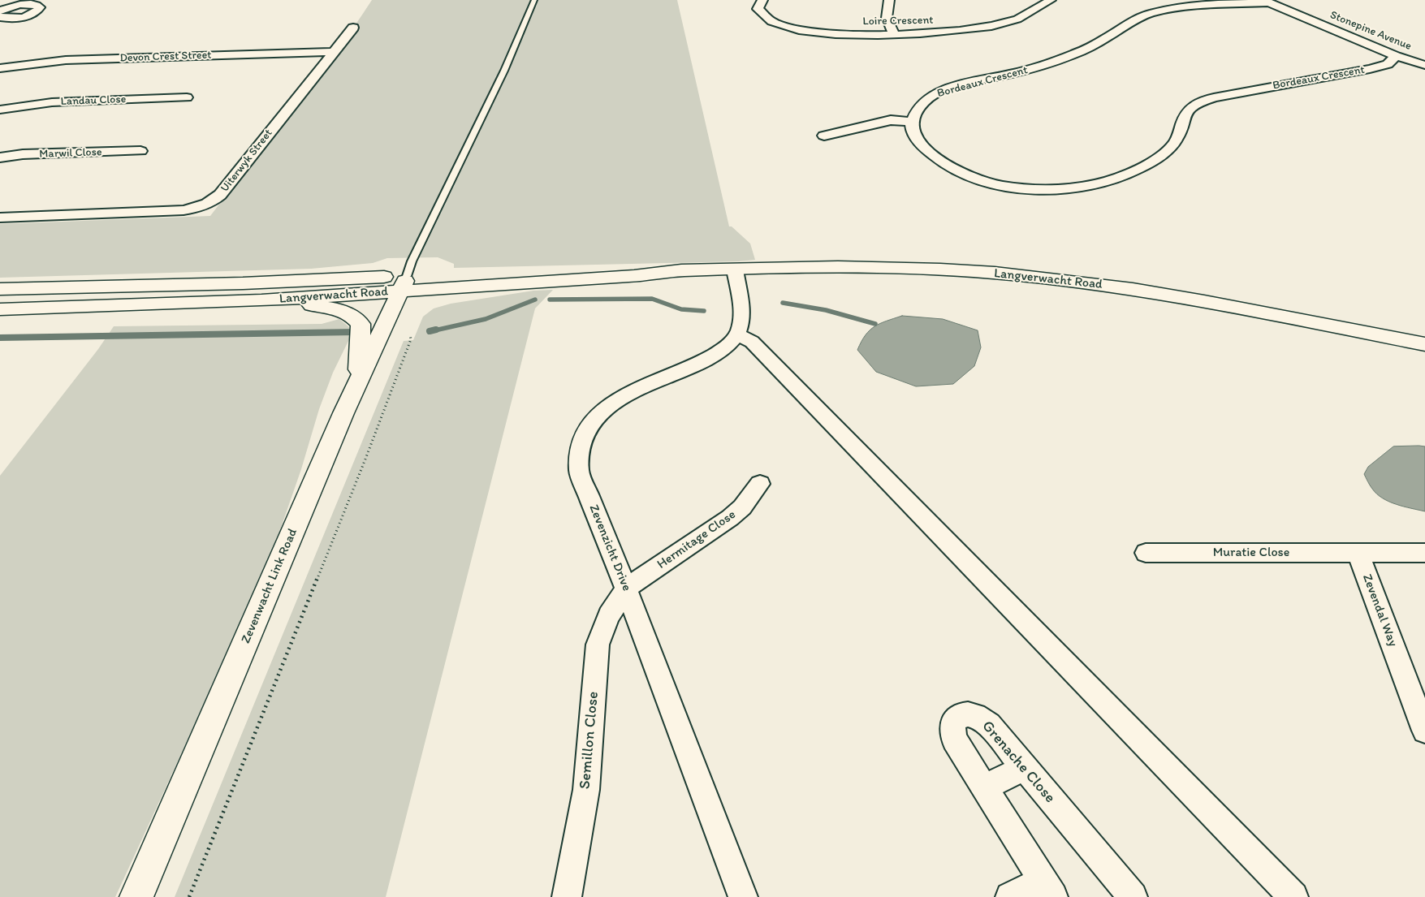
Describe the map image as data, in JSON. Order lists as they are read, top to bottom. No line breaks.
{"streets":{"street":["Loire Crescent","Stonepine Avenue","Devon Crest Street","Bordeaux Crescent","Landau Close","Marwil Close","Uiterwyk Street","Langverwacht Road","Hermitage Close","Zevenzicht Drive","Muratie Close","Zevenwacht Link Road","Zevendal Way","Semillon Close","Grenache Close"]},"crossings":[["Stonepine Avenue","Bordeaux Crescent"],["Devon Crest Street","Uiterwyk Street"],["Langverwacht Road","Zevenwacht Link Road"],["Hermitage Close","Zevenzicht Drive"],["Hermitage Close","Semillon Close"],["Zevenzicht Drive","Semillon Close"],["Muratie Close","Zevendal Way"]]}
